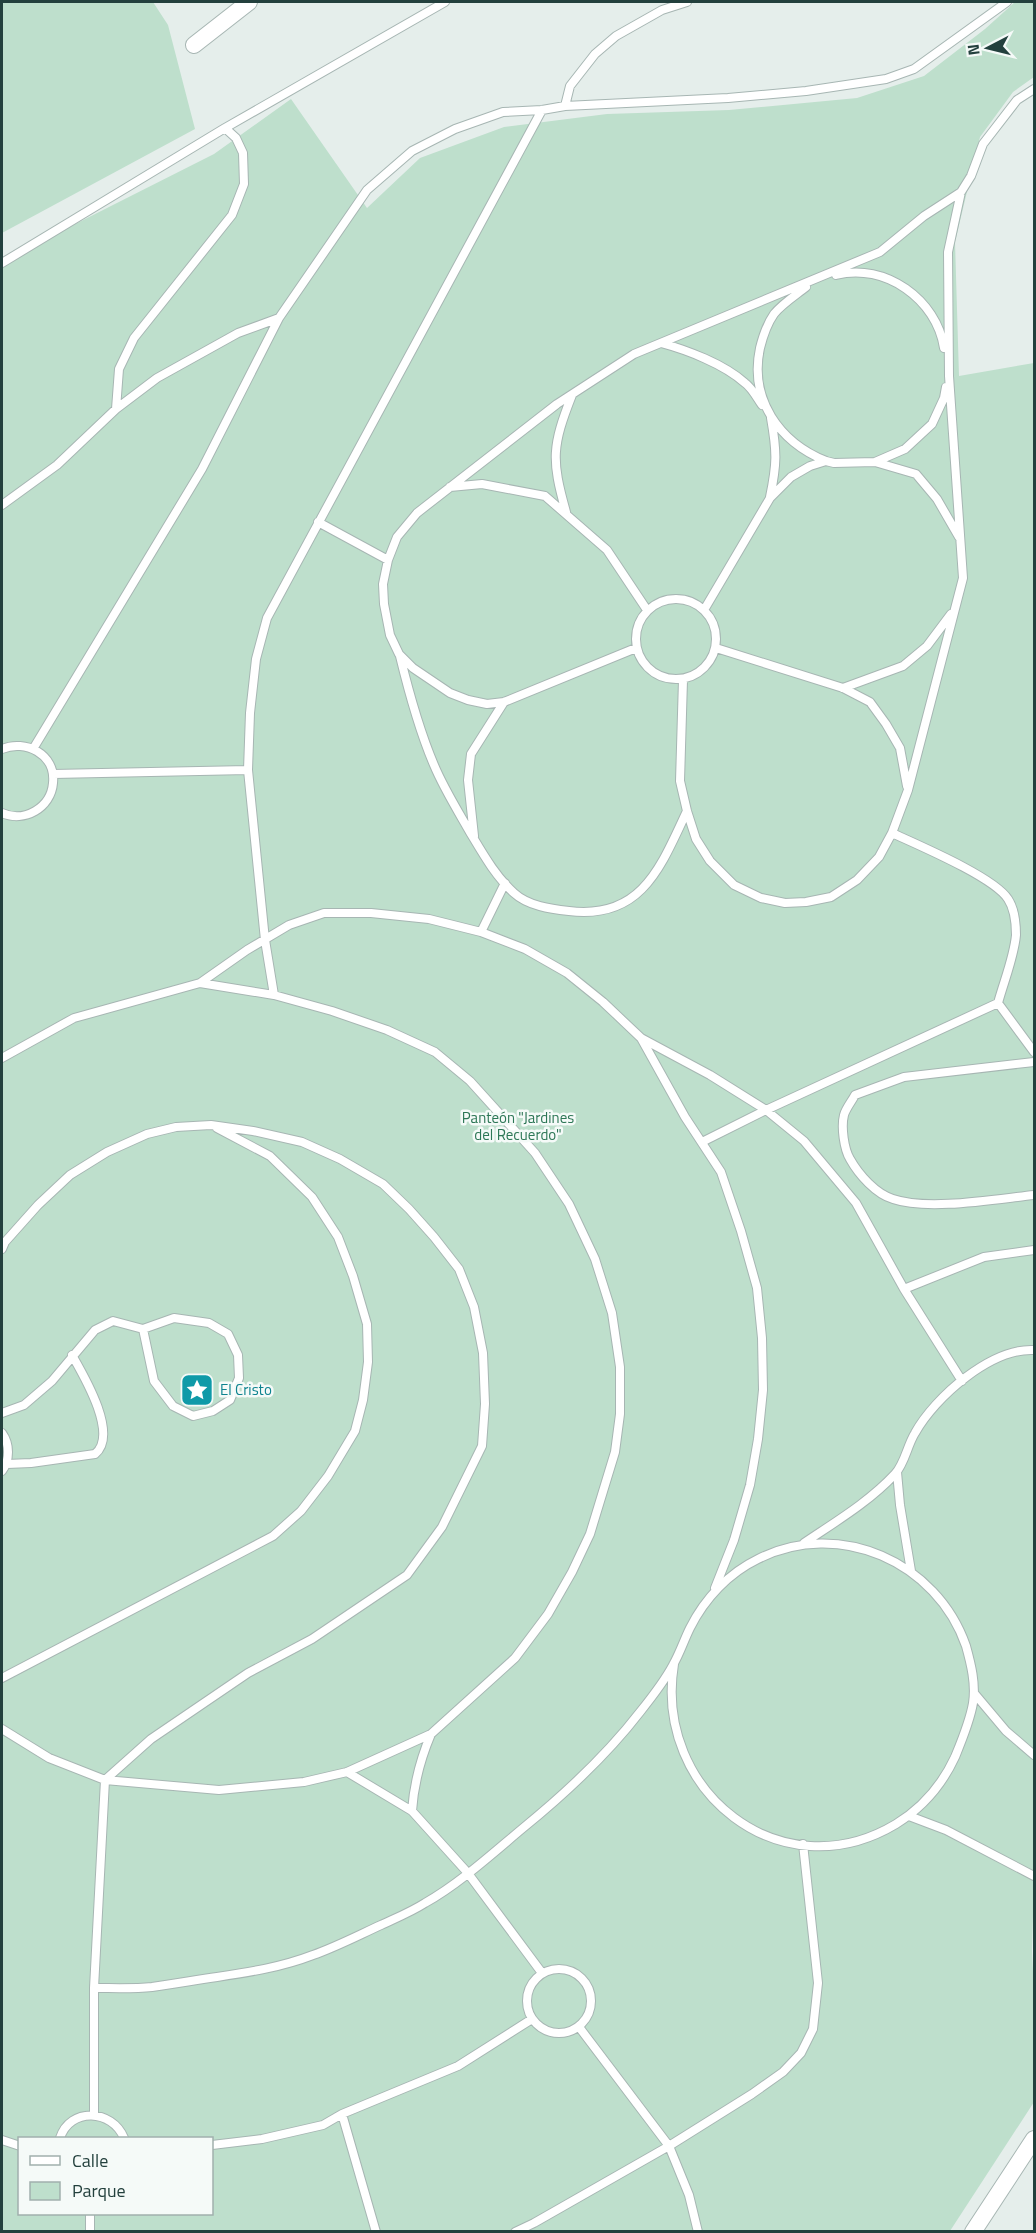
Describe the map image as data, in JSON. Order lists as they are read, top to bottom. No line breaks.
{"parks":["Panteón \"Jardines del Recuerdo\""],"places":{"place":["El Cristo"]},"legend":["Calle","Parque"],"north":"left"}
